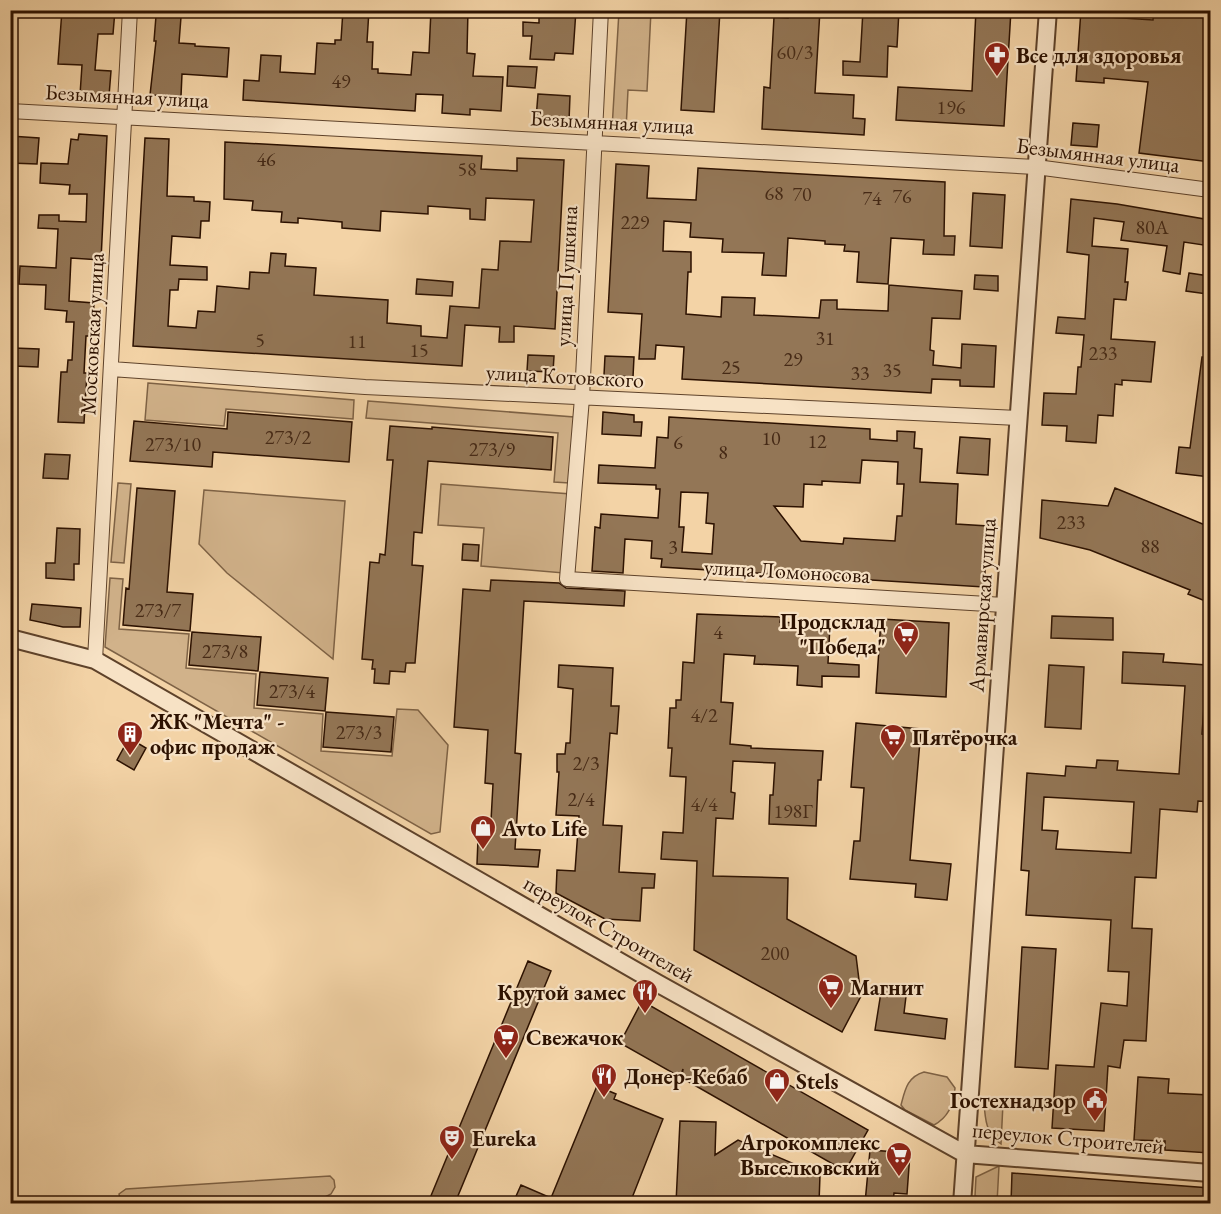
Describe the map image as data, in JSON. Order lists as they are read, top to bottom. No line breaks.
{"streets":{"street":["Безымянная улица","улица Пушкина","Московская улица","улица Котовского","улица Ломоносова","Армавирская улица","переулок Строителей"]},"crossings":[["Безымянная улица","улица Пушкина"],["Безымянная улица","Московская улица"],["Безымянная улица","Армавирская улица"],["улица Пушкина","улица Котовского"],["улица Пушкина","улица Ломоносова"],["Московская улица","улица Котовского"],["Московская улица","переулок Строителей"],["улица Котовского","Армавирская улица"],["улица Ломоносова","Армавирская улица"],["Армавирская улица","переулок Строителей"]],"places":{"pharmacy":["Все для здоровья"],"supermarket":["Продсклад \"Победа\"","Пятёрочка","Магнит","Свежачок","Агрокомплекс Выселковский"],"building":["ЖК \"Мечта\" - офис продаж"],"shop":["Avto Life","Stels"],"restaurant":["Крутой замес","Донер-Кебаб"],"public building":["Гостехнадзор"],"theatre":["Eureka"]},"house_numbers":["60/3","49","196","46","58","68","70","76","74","229","80А","31","5","11","15","233","29","25","35","33","273/2","10","12","6","273/10","273/9","8","233","88","3","273/7","4","273/8","273/4","4/2","273/3","2/3","2/4","4/4","198Г","200"]}
